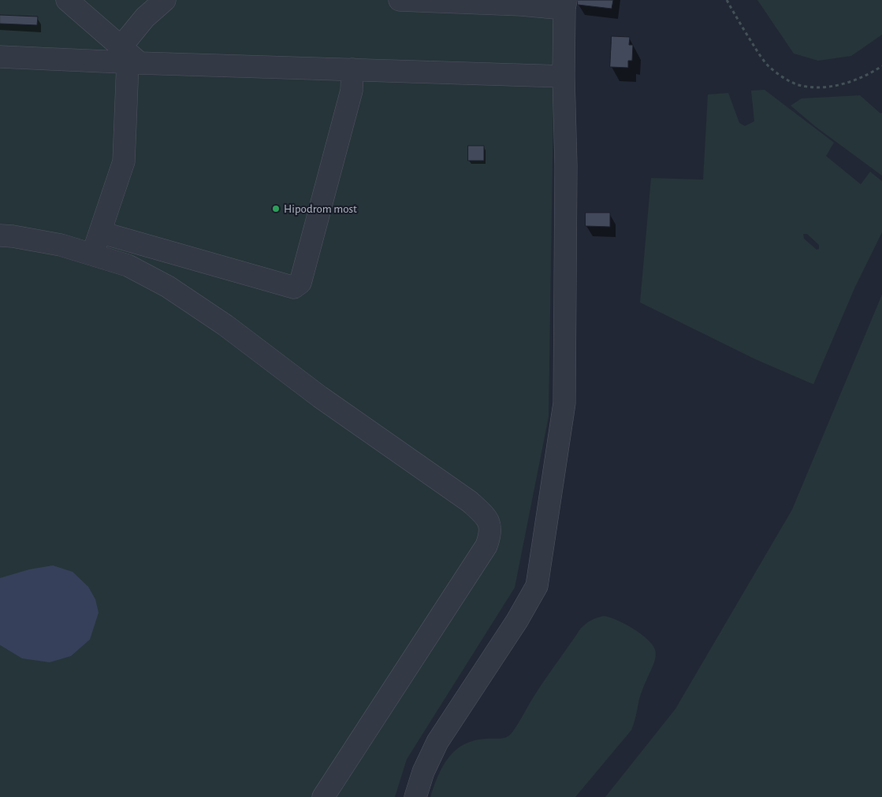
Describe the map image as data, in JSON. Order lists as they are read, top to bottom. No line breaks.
{"places":["Hipodrom most"]}
